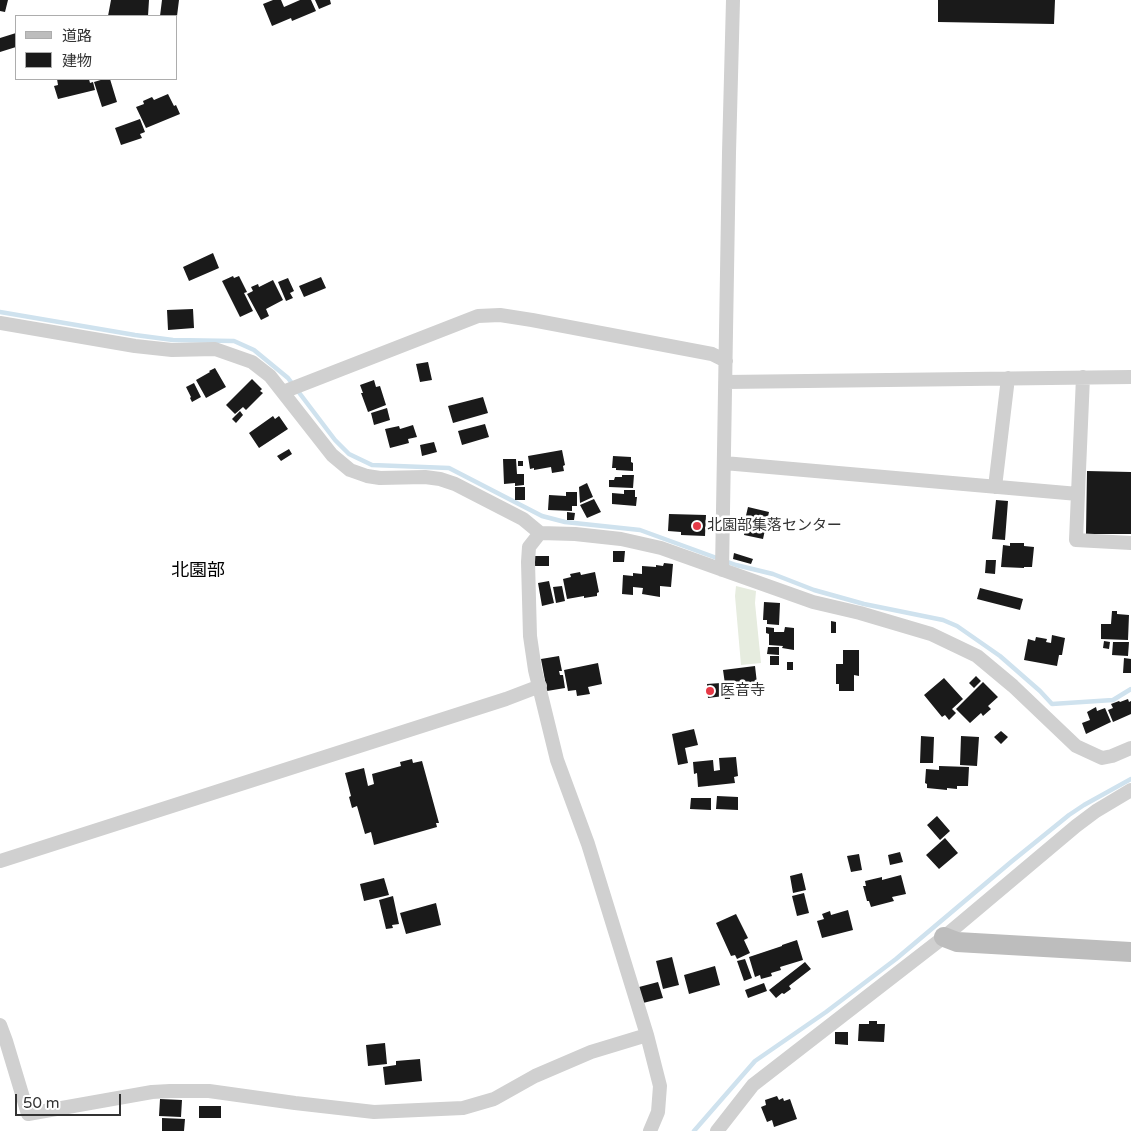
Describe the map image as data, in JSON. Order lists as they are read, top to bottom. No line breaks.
{"districts":["北園部"],"places":["北園部集落センター","医音寺"],"legend":["道路","建物"],"scale_bar":"50 m"}
